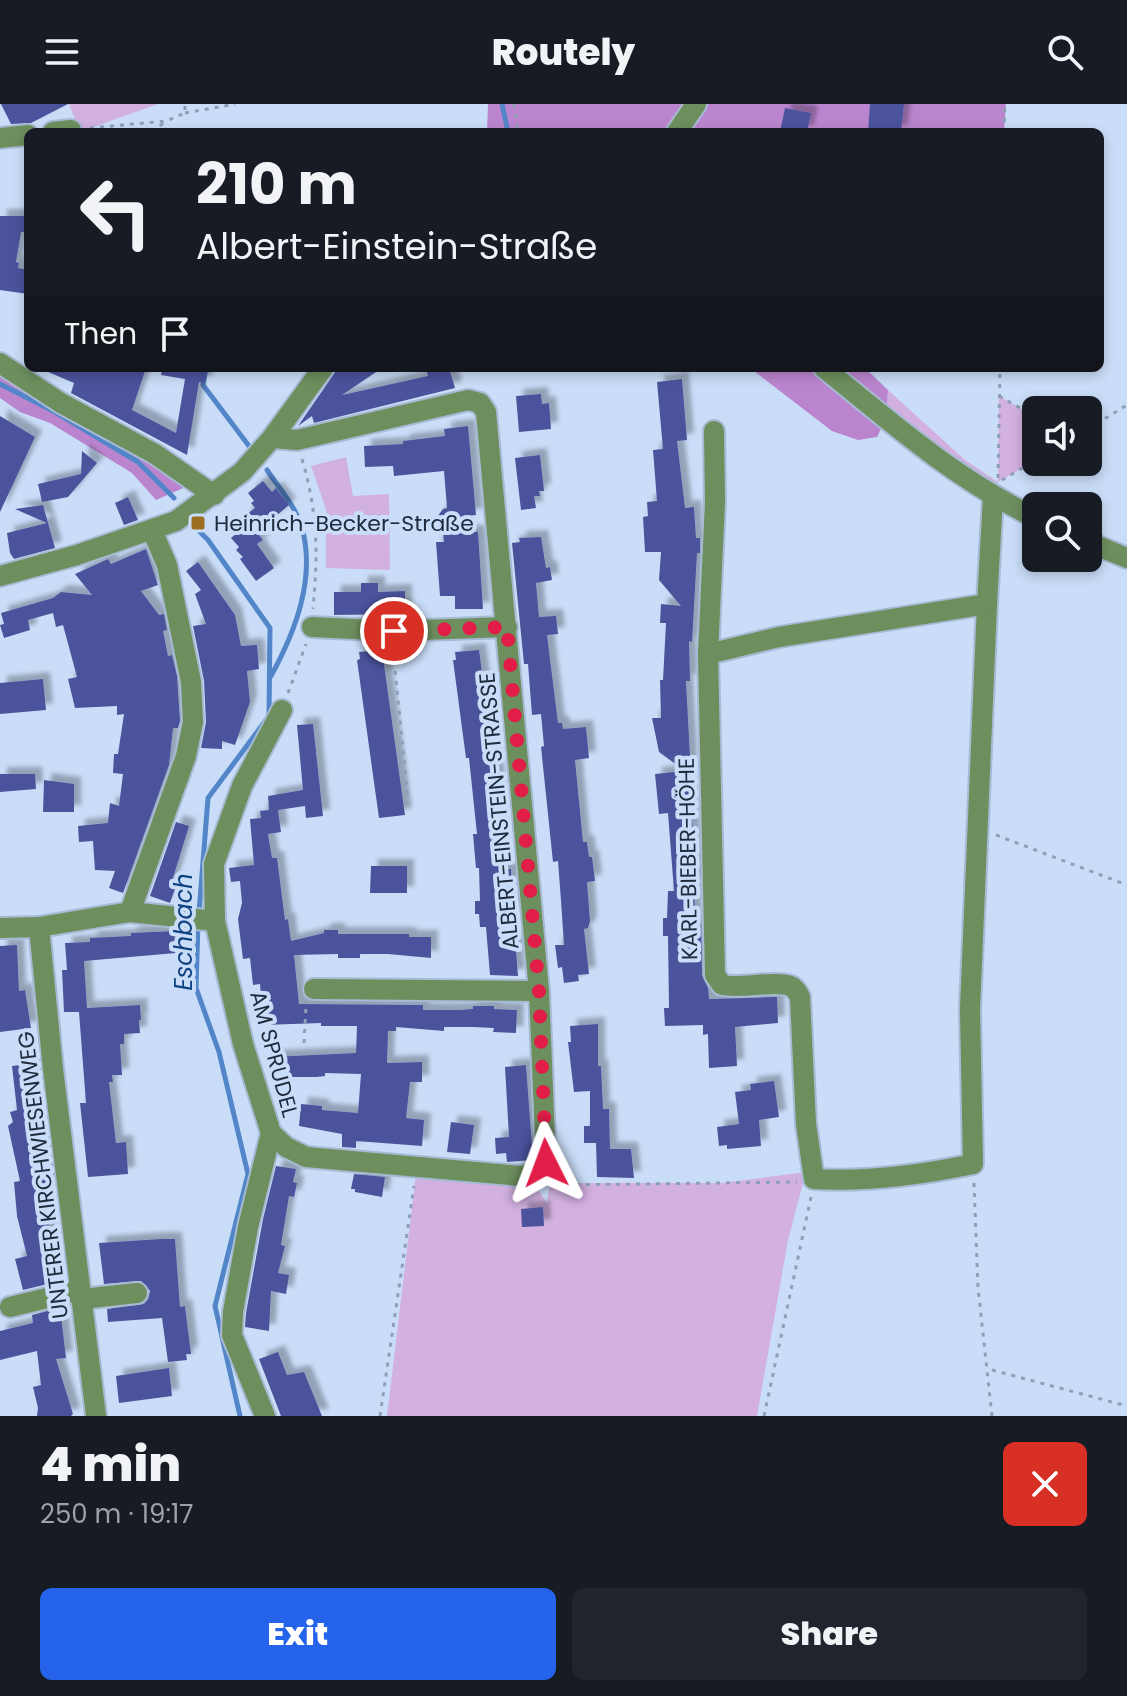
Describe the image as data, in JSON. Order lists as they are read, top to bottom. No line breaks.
{"streets":{"street":["ALBERT-EINSTEIN-STRASSE","KARL-BIEBER-HÖHE","AM SPRUDEL","UNTERER KIRCHWIESENWEG"]},"water":["Eschbach"],"places":{"transit":["Heinrich-Becker-Straße"]},"page":{"header":"Routely","turn":["210 m","Albert-Einstein-Straße"],"then":"Then","heading":["4 min","250 m · 19:17"],"buttons":["Exit","Share"]}}
